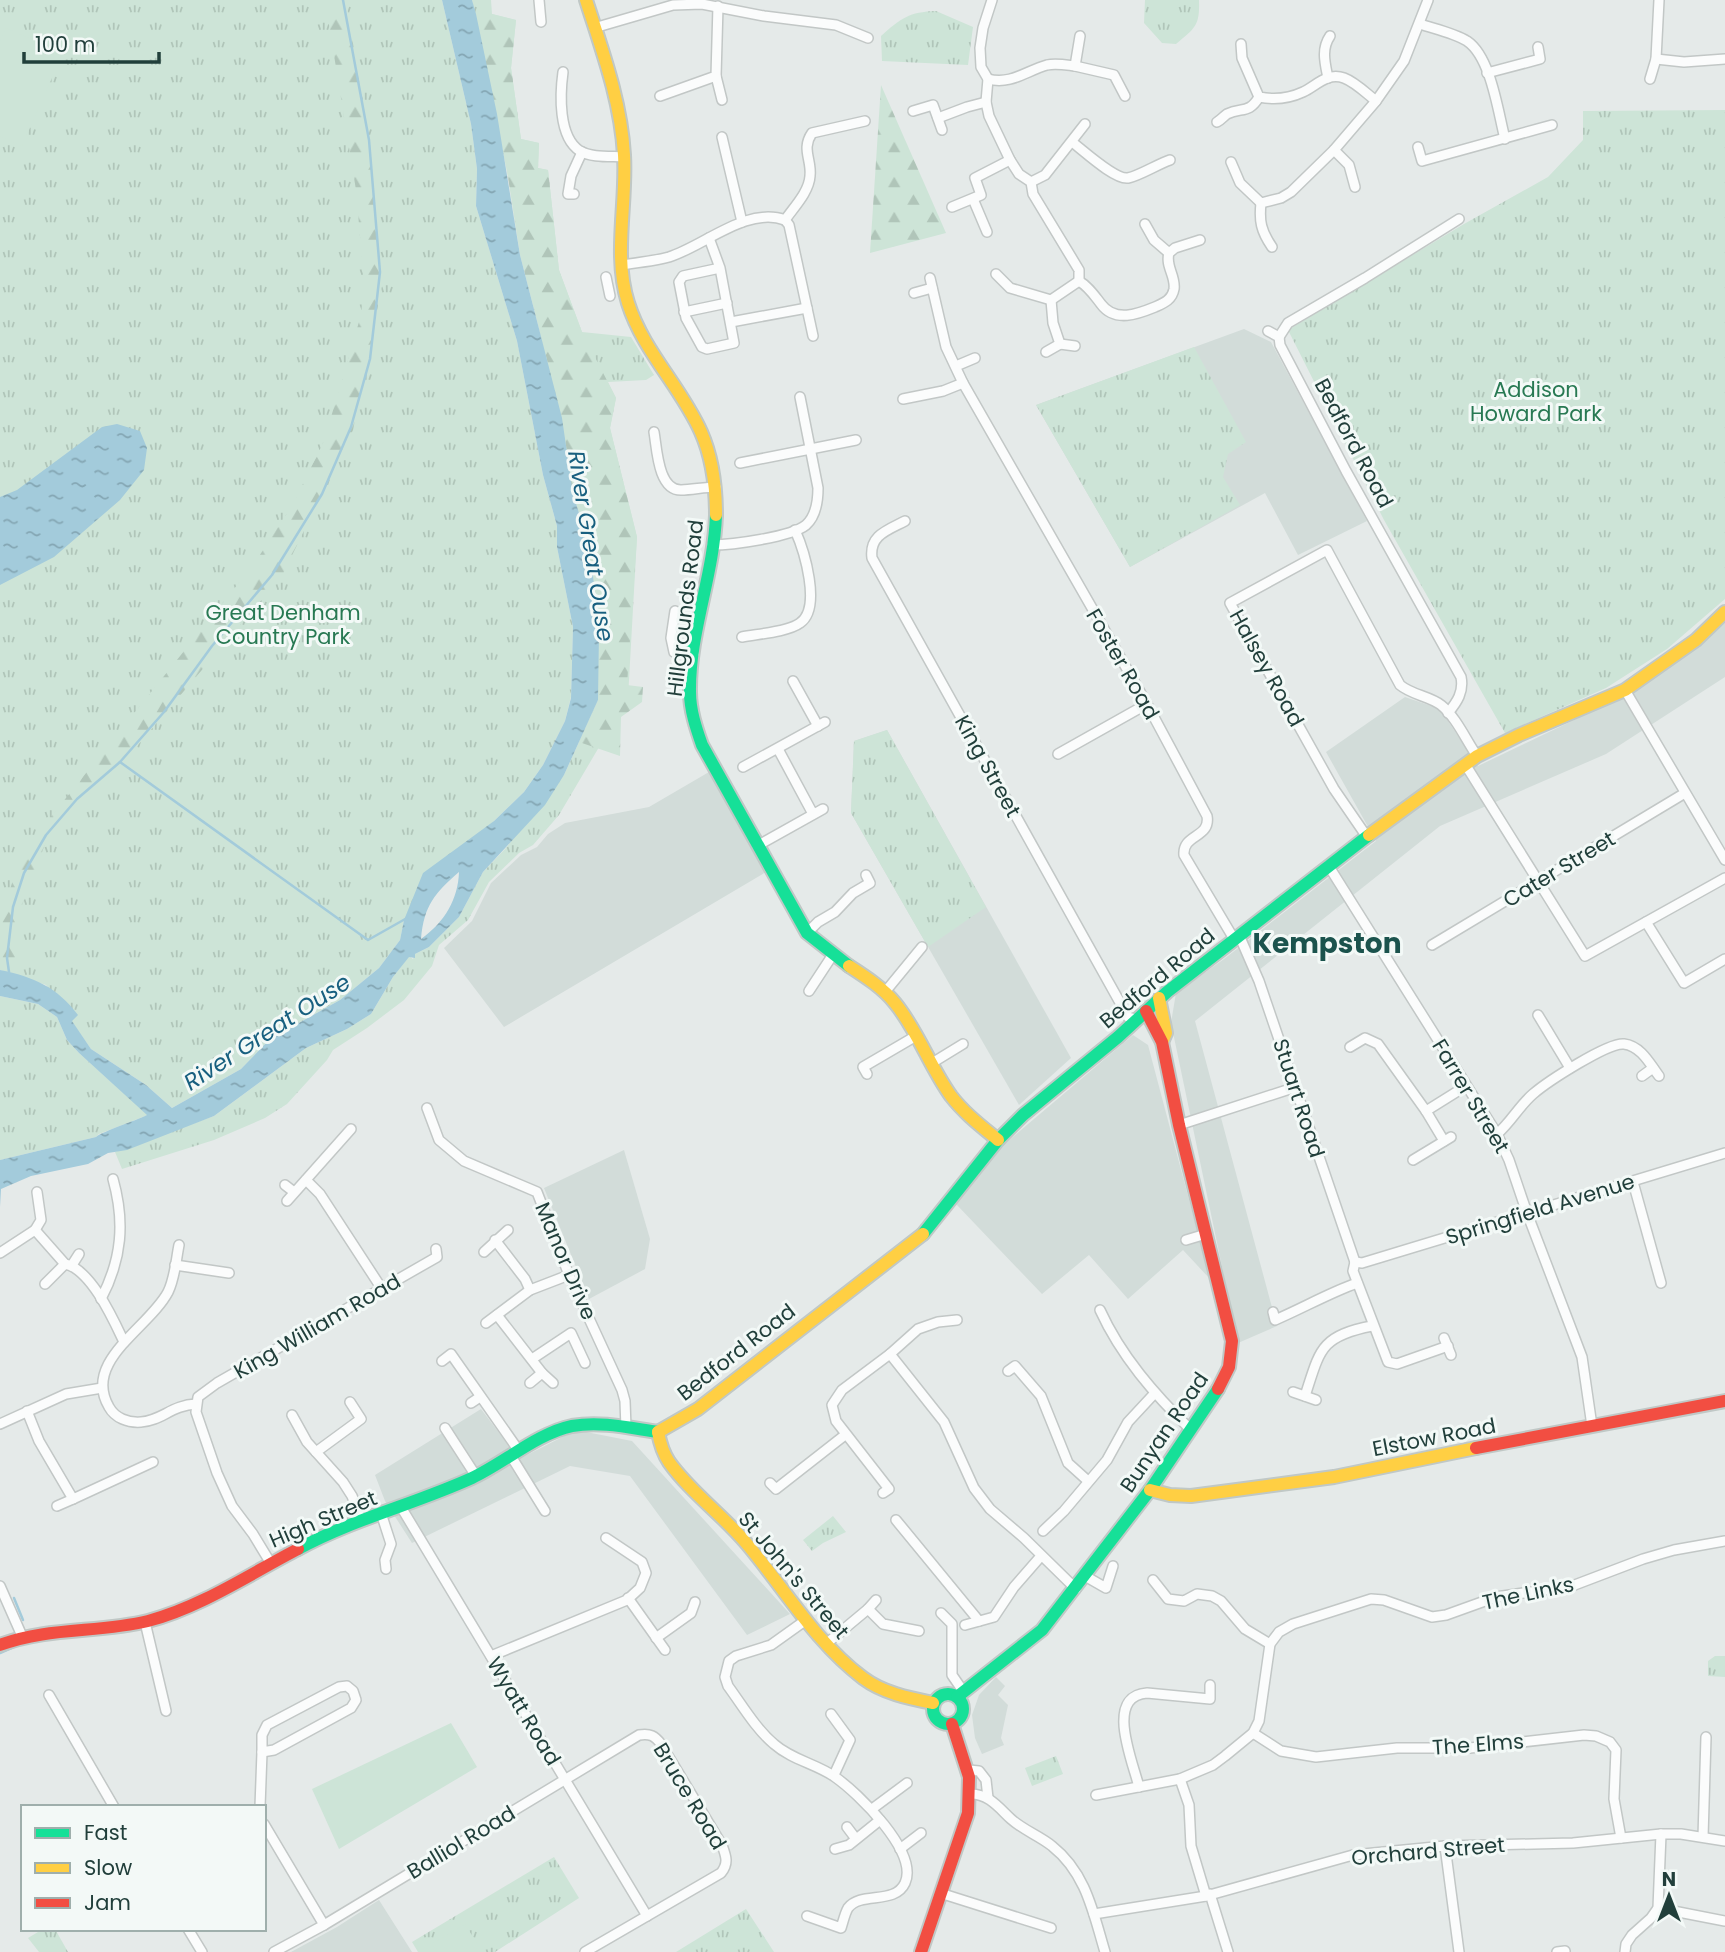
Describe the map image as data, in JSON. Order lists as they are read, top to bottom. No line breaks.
{"streets":{"main road":["Bedford Road","Hillgrounds Road","Bunyan Road","Elstow Road","High Street","St John's Street"],"street":["Foster Road","Halsey Road","King Street","Cater Street","Farrer Street","Stuart Road","Springfield Avenue","Manor Drive","King William Road","The Links","Wyatt Road","The Elms","Bruce Road","Balliol Road","Orchard Street"]},"crossings":[["Bedford Road","Hillgrounds Road"],["Bedford Road","Foster Road"],["Bedford Road","Halsey Road"],["Bedford Road","King Street"],["Bedford Road","Farrer Street"],["Bedford Road","Stuart Road"],["Bedford Road","Bunyan Road"],["Bedford Road","High Street"],["Bedford Road","St John's Street"],["Foster Road","Stuart Road"],["King Street","Bunyan Road"],["Farrer Street","Springfield Avenue"],["Farrer Street","Elstow Road"],["Stuart Road","Springfield Avenue"],["Manor Drive","High Street"],["Bunyan Road","Elstow Road"],["Bunyan Road","St John's Street"],["High Street","St John's Street"],["High Street","Wyatt Road"],["Wyatt Road","Bruce Road"],["Wyatt Road","Balliol Road"],["The Elms","Orchard Street"],["Bruce Road","Balliol Road"]],"districts":["Kempston"],"water":["River Great Ouse"],"parks":["Addison Howard Park","Great Denham Country Park"],"legend":["Fast","Slow","Jam"],"scale_bar":"100 m","north":"top"}
